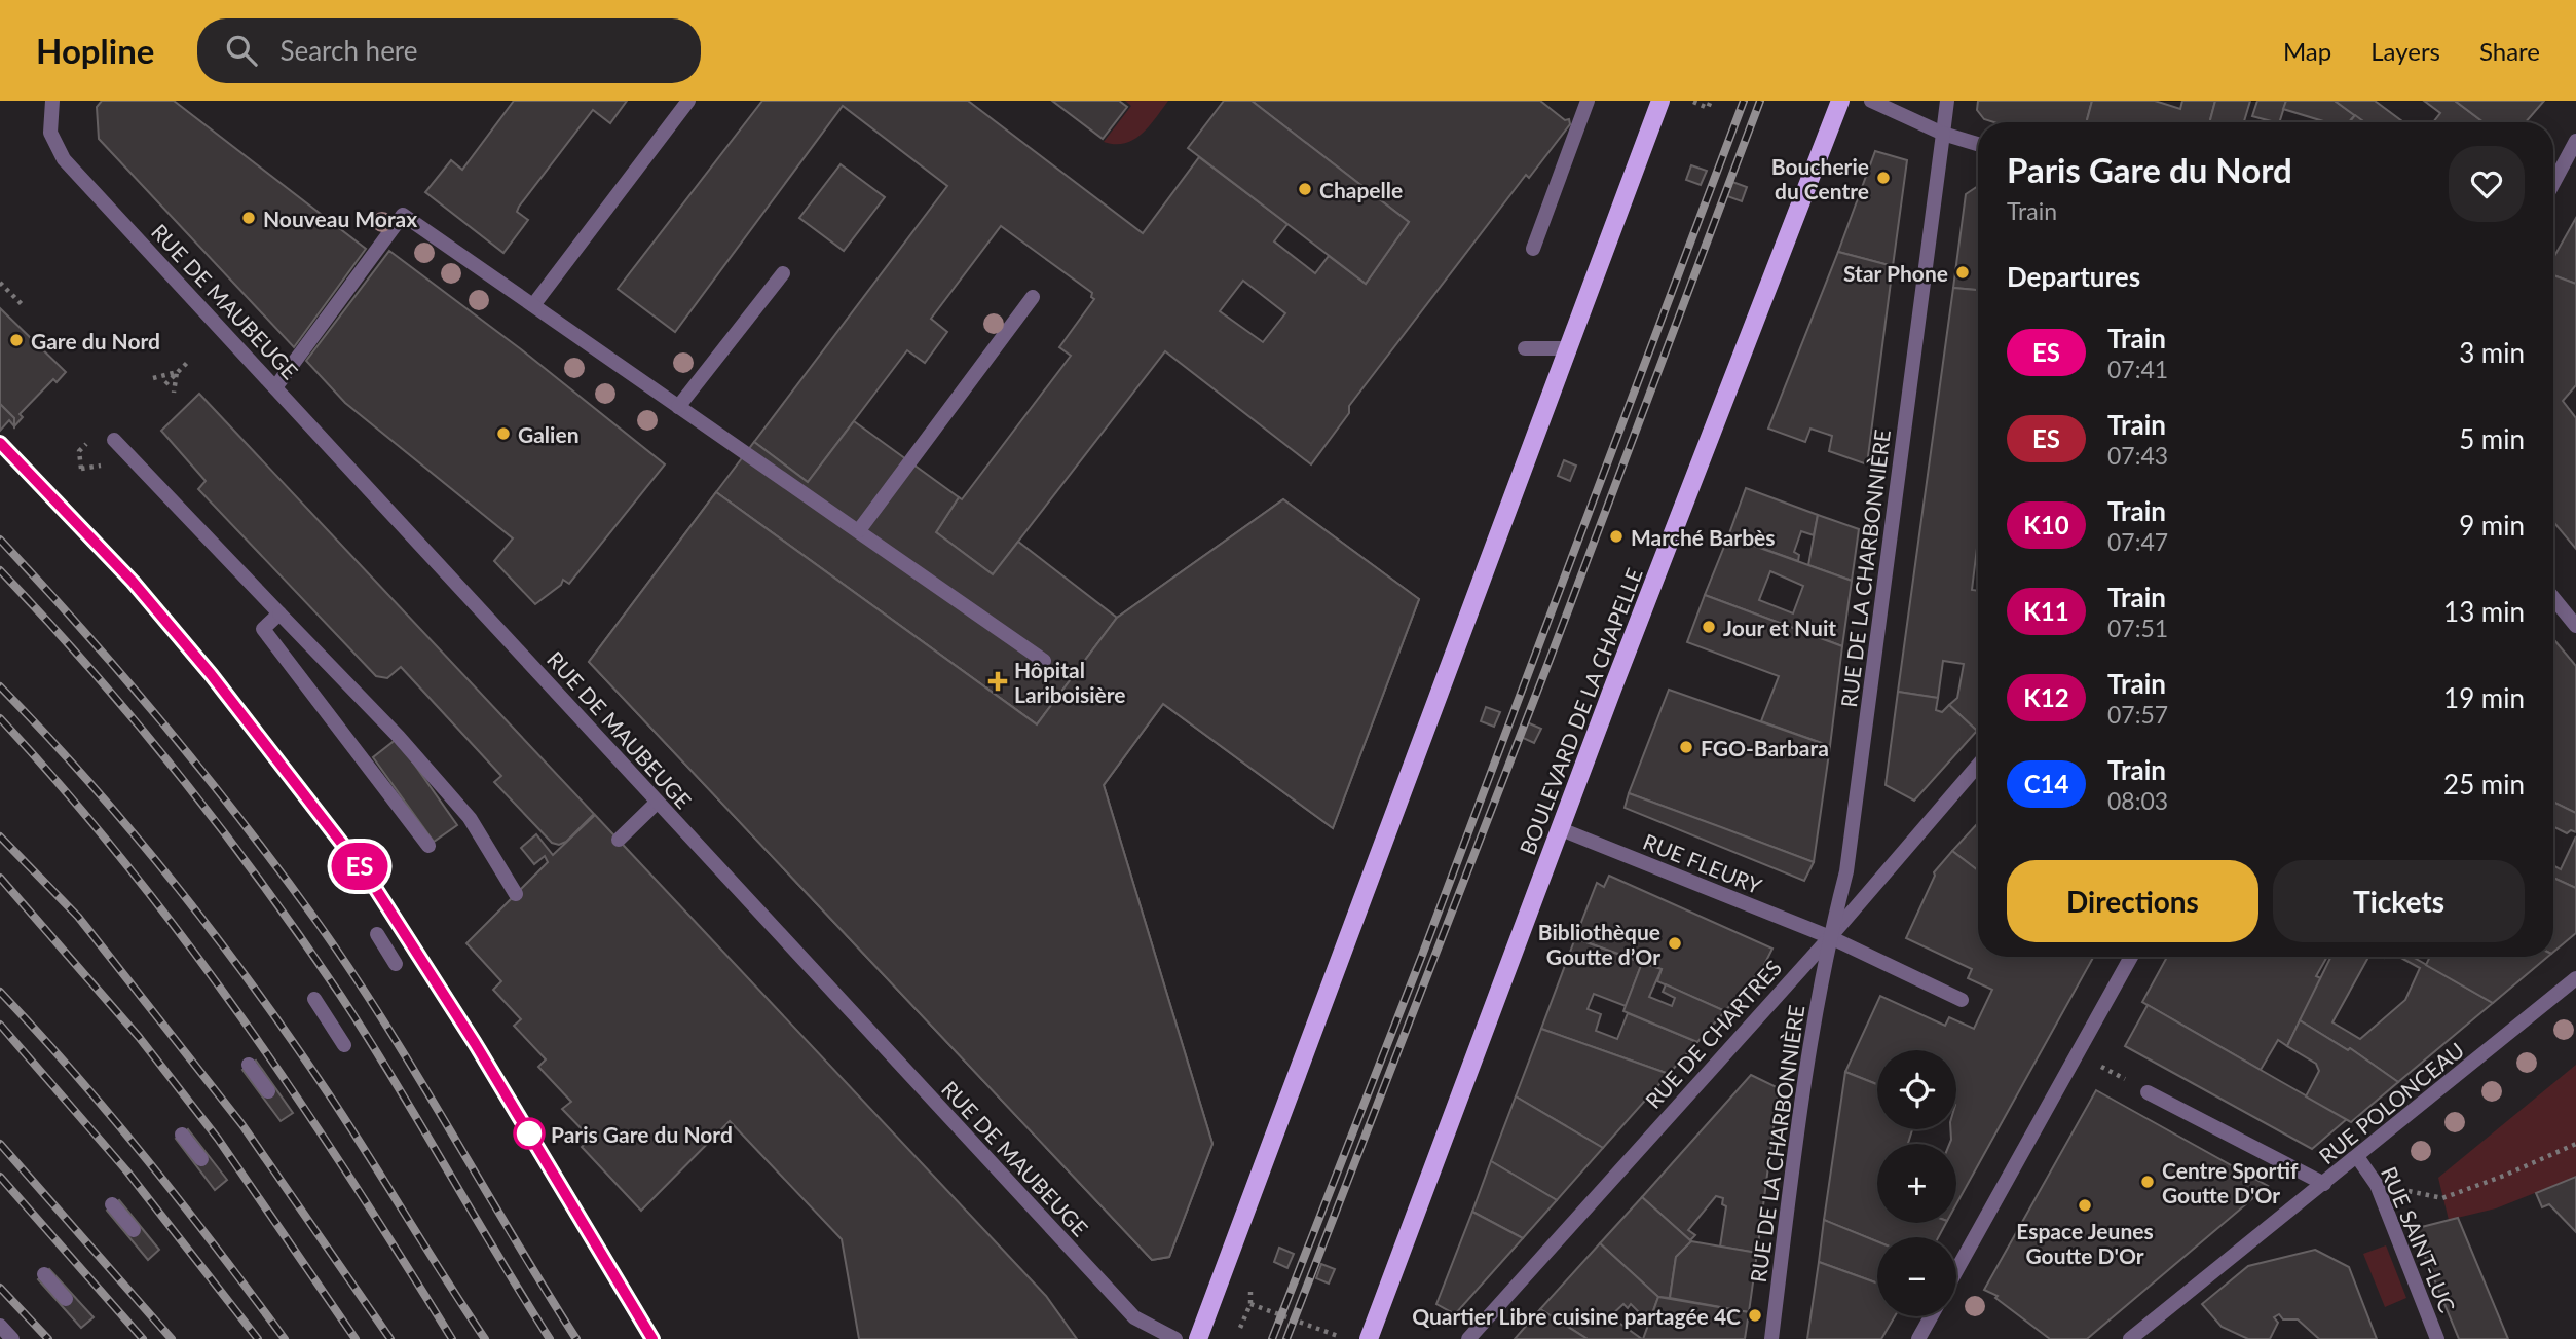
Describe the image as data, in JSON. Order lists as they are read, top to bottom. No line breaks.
{"streets":{"main road":["BOULEVARD DE LA CHAPELLE"],"street":["RUE DE MAUBEUGE","RUE DE LA CHARBONNIÈRE","RUE FLEURY","RUE DE CHARTRES","RUE POLONCEAU","RUE SAINT-LUC"]},"crossings":[["RUE DE LA CHARBONNIÈRE","RUE FLEURY"],["RUE DE LA CHARBONNIÈRE","RUE DE CHARTRES"],["BOULEVARD DE LA CHAPELLE","RUE FLEURY"],["RUE FLEURY","RUE DE CHARTRES"],["RUE POLONCEAU","RUE SAINT-LUC"]],"places":{"other":["Boucherie du Centre","Chapelle","Nouveau Morax","Star Phone","Gare du Nord","Galien","Marché Barbès","Jour et Nuit","FGO-Barbara","Bibliothèque Goutte d’Or","Paris Gare du Nord","Centre Sportif Goutte D'Or","Espace Jeunes Goutte D'Or","Quartier Libre cuisine partagée 4C"],"health":["Hôpital Lariboisière"]},"page":{"header":"Hopline","search":"Search here","nav":["Map","Layers","Share"],"on_map":"ES","heading":[["Paris Gare du Nord","Train"],"Departures"],"list":[{"mark":"ES","name":"Train","note":"07:41","value":"3 min"},{"mark":"ES","name":"Train","note":"07:43","value":"5 min"},{"mark":"K10","name":"Train","note":"07:47","value":"9 min"},{"mark":"K11","name":"Train","note":"07:51","value":"13 min"},{"mark":"K12","name":"Train","note":"07:57","value":"19 min"},{"mark":"C14","name":"Train","note":"08:03","value":"25 min"}],"buttons":["Directions","Tickets"],"map_buttons":["+","−"]}}
